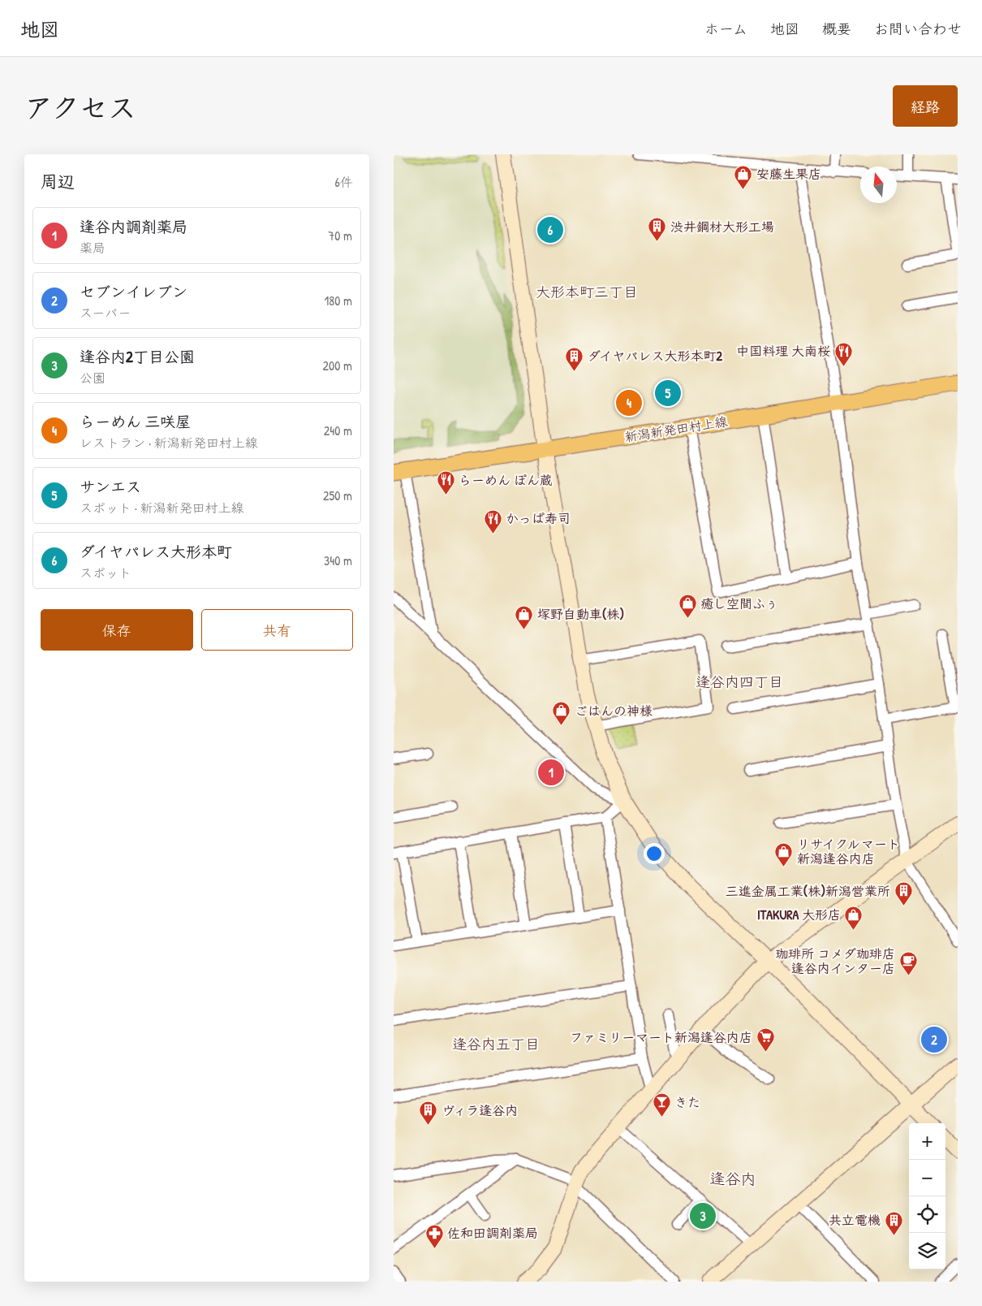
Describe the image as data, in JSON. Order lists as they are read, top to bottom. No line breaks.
{"streets":{"main road":["新潟新発田村上線"]},"districts":["大形本町三丁目","逢谷内四丁目","逢谷内五丁目","逢谷内"],"places":{"shop":["安藤生果店","癒し空間ふぅ","塚野自動車(株)","ごはんの神様","リサイクルマート 新潟逢谷内店","ITAKURA 大形店"],"building":["渋井鋼材大形工場","ダイヤパレス大形本町2","三進金属工業(株)新潟営業所","ヴィラ逢谷内","共立電機"],"restaurant":["中国料理 大南桜","らーめん ぽん蔵","かっぱ寿司"],"cafe":["珈琲所 コメダ珈琲店 逢谷内インター店"],"supermarket":["ファミリーマート新潟逢谷内店"],"bar":["きた"],"pharmacy":["佐和田調剤薬局"]},"north":"top","page":{"header":"地図","nav":["ホーム","地図","概要","お問い合わせ"],"title":"アクセス","buttons":["経路",["保存","共有"]],"heading":["周辺","6件"],"list":[{"mark":"1","name":"逢谷内調剤薬局","note":"薬局","value":"70 m"},{"mark":"2","name":"セブンイレブン","note":"スーパー","value":"180 m"},{"mark":"3","name":"逢谷内2丁目公園","note":"公園","value":"200 m"},{"mark":"4","name":"らーめん 三咲屋","note":"レストラン · 新潟新発田村上線","value":"240 m"},{"mark":"5","name":"サンエス","note":"スポット · 新潟新発田村上線","value":"250 m"},{"mark":"6","name":"ダイヤパレス大形本町","note":"スポット","value":"340 m"}],"pins":["6","5","4","1","2","3"],"map_buttons":["+","−"]}}
